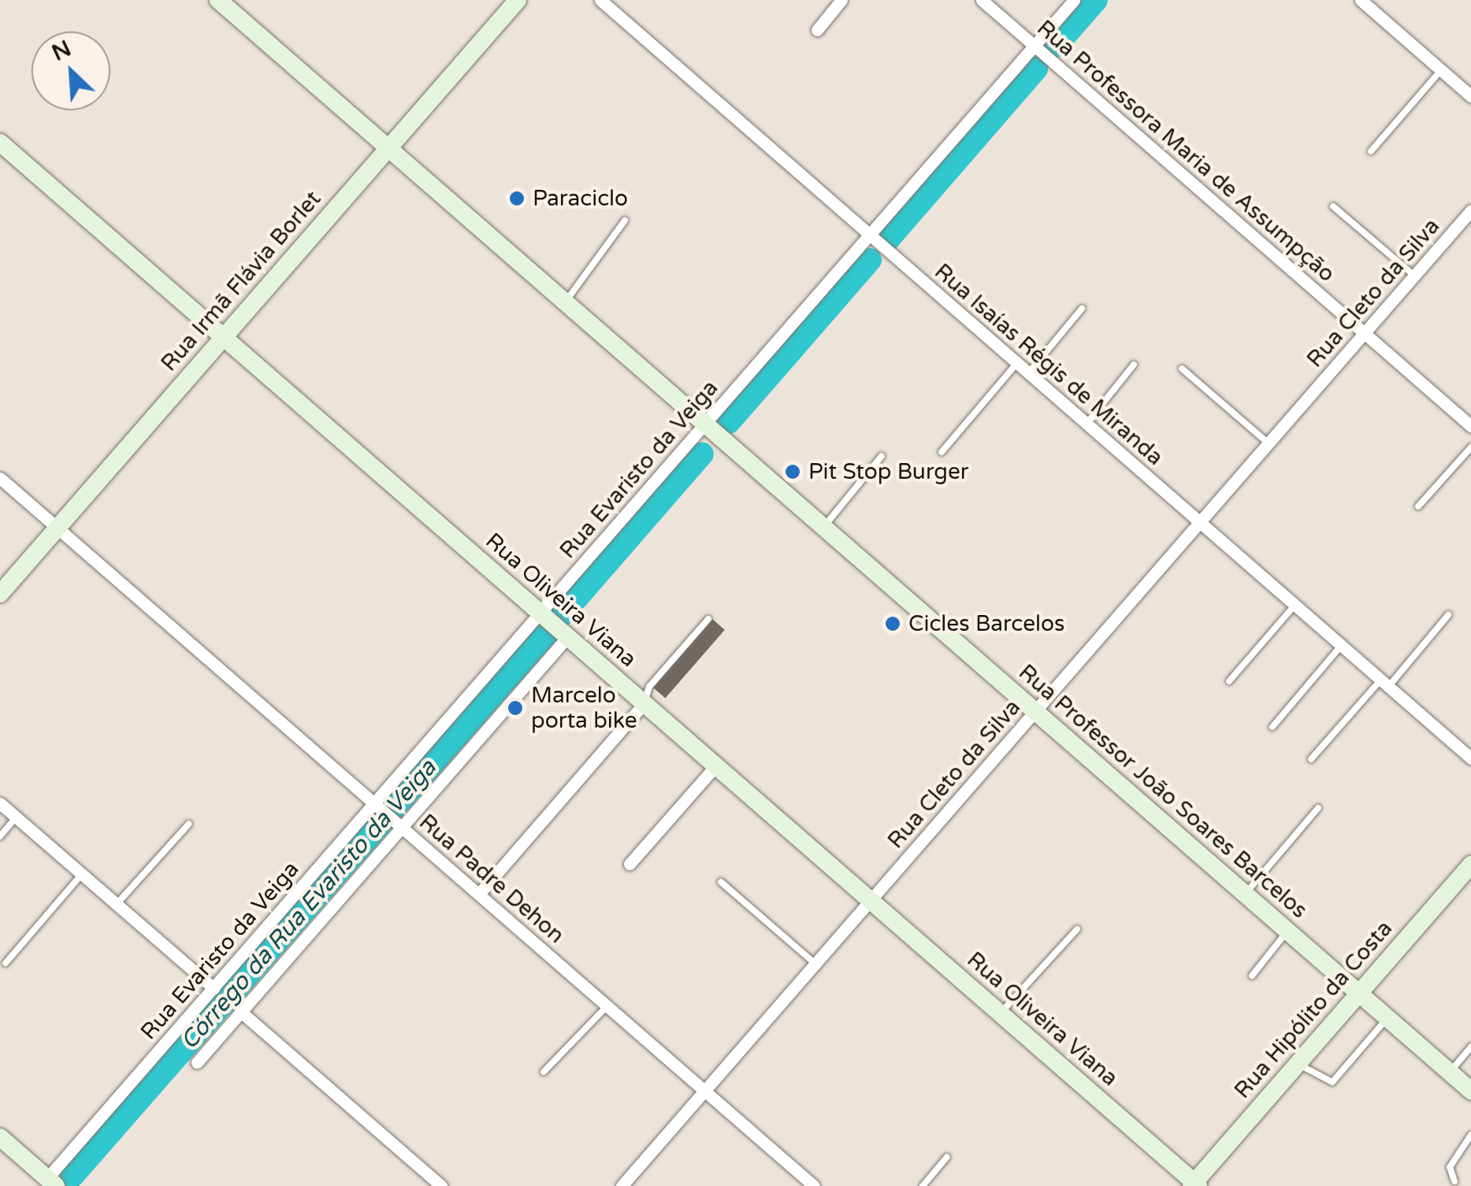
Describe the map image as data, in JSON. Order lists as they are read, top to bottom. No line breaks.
{"streets":{"main road":["Rua Irmã Flávia Borlet","Rua Oliveira Viana","Rua Professor João Soares Barcelos","Rua Hipólito da Costa"],"street":["Rua Professora Maria de Assumpção","Rua Cleto da Silva","Rua Isaías Régis de Miranda","Rua Evaristo da Veiga","Rua Padre Dehon"]},"crossings":[["Rua Professora Maria de Assumpção","Rua Cleto da Silva"],["Rua Professora Maria de Assumpção","Rua Evaristo da Veiga"],["Rua Irmã Flávia Borlet","Rua Oliveira Viana"],["Rua Irmã Flávia Borlet","Rua Professor João Soares Barcelos"],["Rua Irmã Flávia Borlet","Rua Padre Dehon"],["Rua Cleto da Silva","Rua Isaías Régis de Miranda"],["Rua Cleto da Silva","Rua Oliveira Viana"],["Rua Cleto da Silva","Rua Professor João Soares Barcelos"],["Rua Cleto da Silva","Rua Padre Dehon"],["Rua Isaías Régis de Miranda","Rua Evaristo da Veiga"],["Rua Evaristo da Veiga","Rua Oliveira Viana"],["Rua Evaristo da Veiga","Rua Professor João Soares Barcelos"],["Rua Evaristo da Veiga","Rua Padre Dehon"],["Rua Oliveira Viana","Rua Hipólito da Costa"],["Rua Professor João Soares Barcelos","Rua Hipólito da Costa"]],"water":["Córrego da Rua Evaristo da Veiga"],"places":["Paraciclo","Pit Stop Burger","Cicles Barcelos","Marcelo porta bike"],"north":"top left"}
